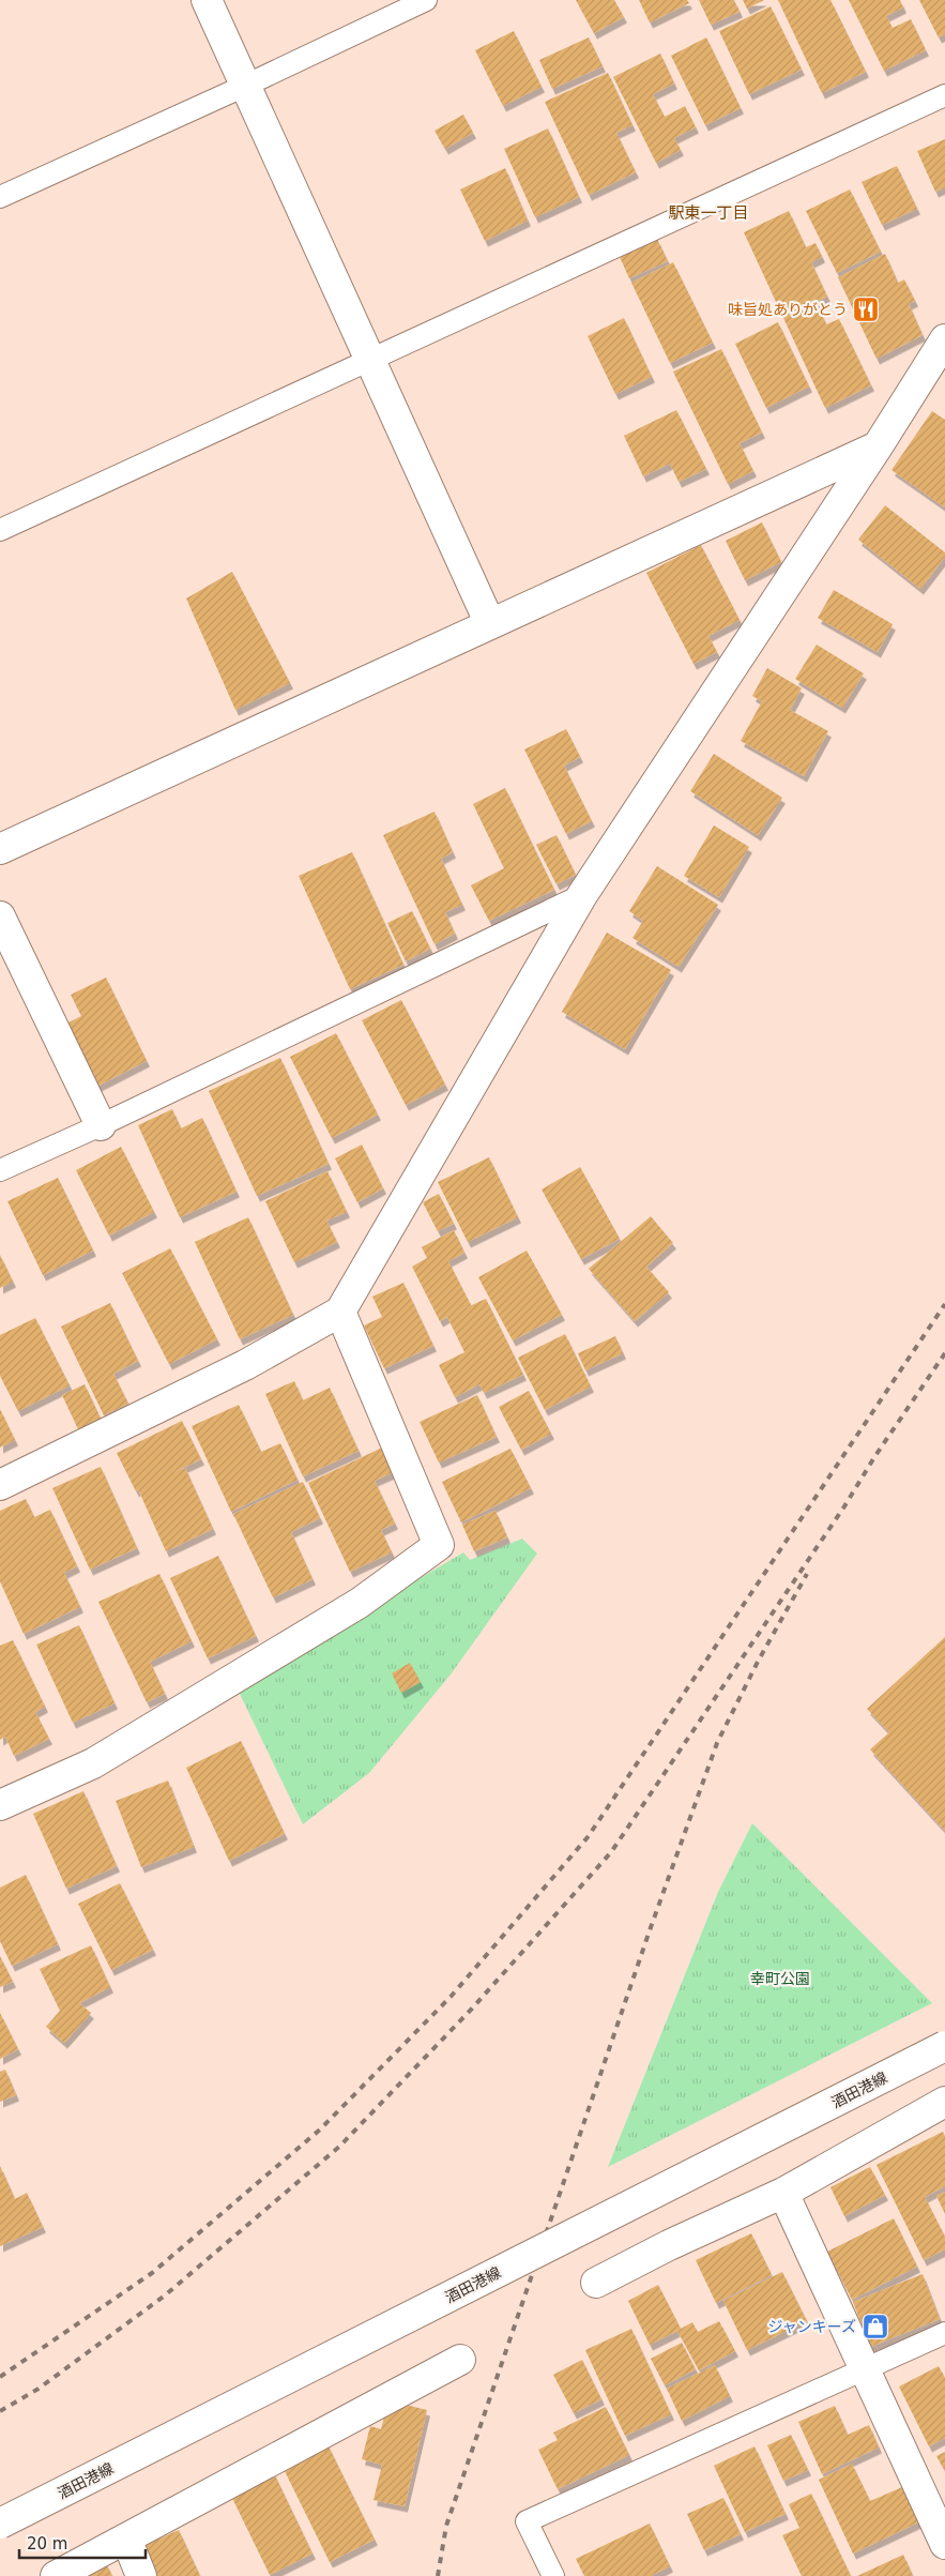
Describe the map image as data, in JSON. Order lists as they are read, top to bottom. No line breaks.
{"streets":{"street":["酒田港線"]},"districts":["駅東一丁目"],"parks":["幸町公園"],"places":{"restaurant":["味旨処ありがとう"],"shop":["ジャンキーズ"]},"scale_bar":"20 m"}
